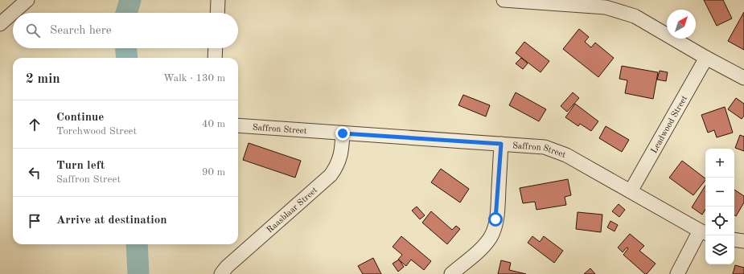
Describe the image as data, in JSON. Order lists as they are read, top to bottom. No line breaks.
{"streets":{"street":["Leadwood Street","Saffron Street","Raasblaar Street"]},"crossings":[["Leadwood Street","Saffron Street"],["Saffron Street","Raasblaar Street"]],"north":"top right","page":{"search":"Search here","heading":["2 min","Walk · 130 m"],"list":[["Continue","Torchwood Street","40 m"],["Turn left","Saffron Street","90 m"],"Arrive at destination"],"map_buttons":["+","−"]}}
